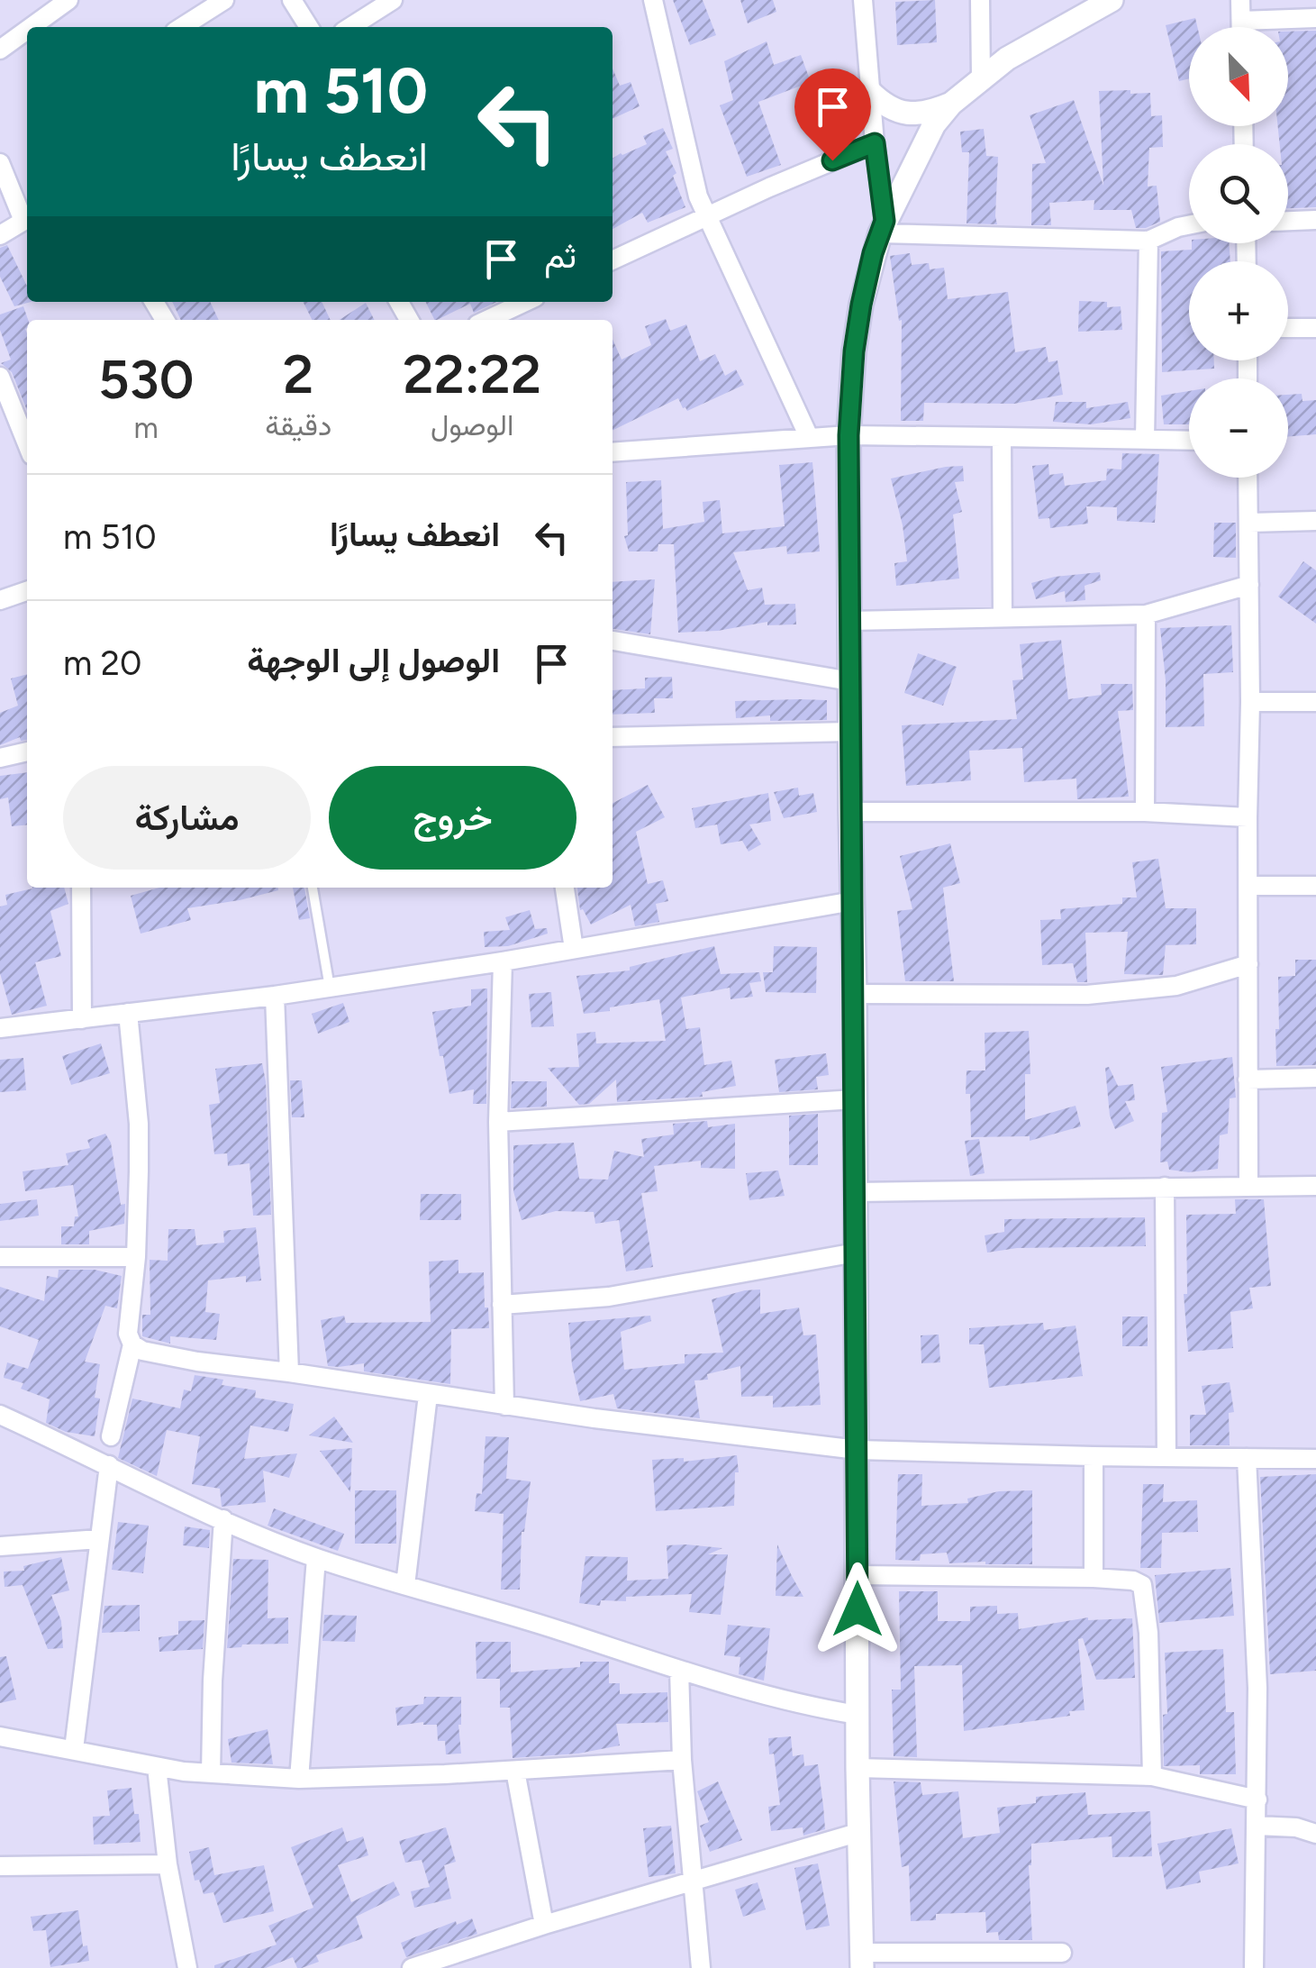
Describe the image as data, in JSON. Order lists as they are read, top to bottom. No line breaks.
{"north":"bottom right","page":{"map_buttons":["+","−"],"turn":["510 m","انعطف يسارًا"],"then":"ثم","eta":["22:22","الوصول","2","دقيقة","530","m"],"list":[{"name":"انعطف يسارًا","value":"510 m"},{"name":"الوصول إلى الوجهة","value":"20 m"}],"buttons":["خروج","مشاركة"]}}
